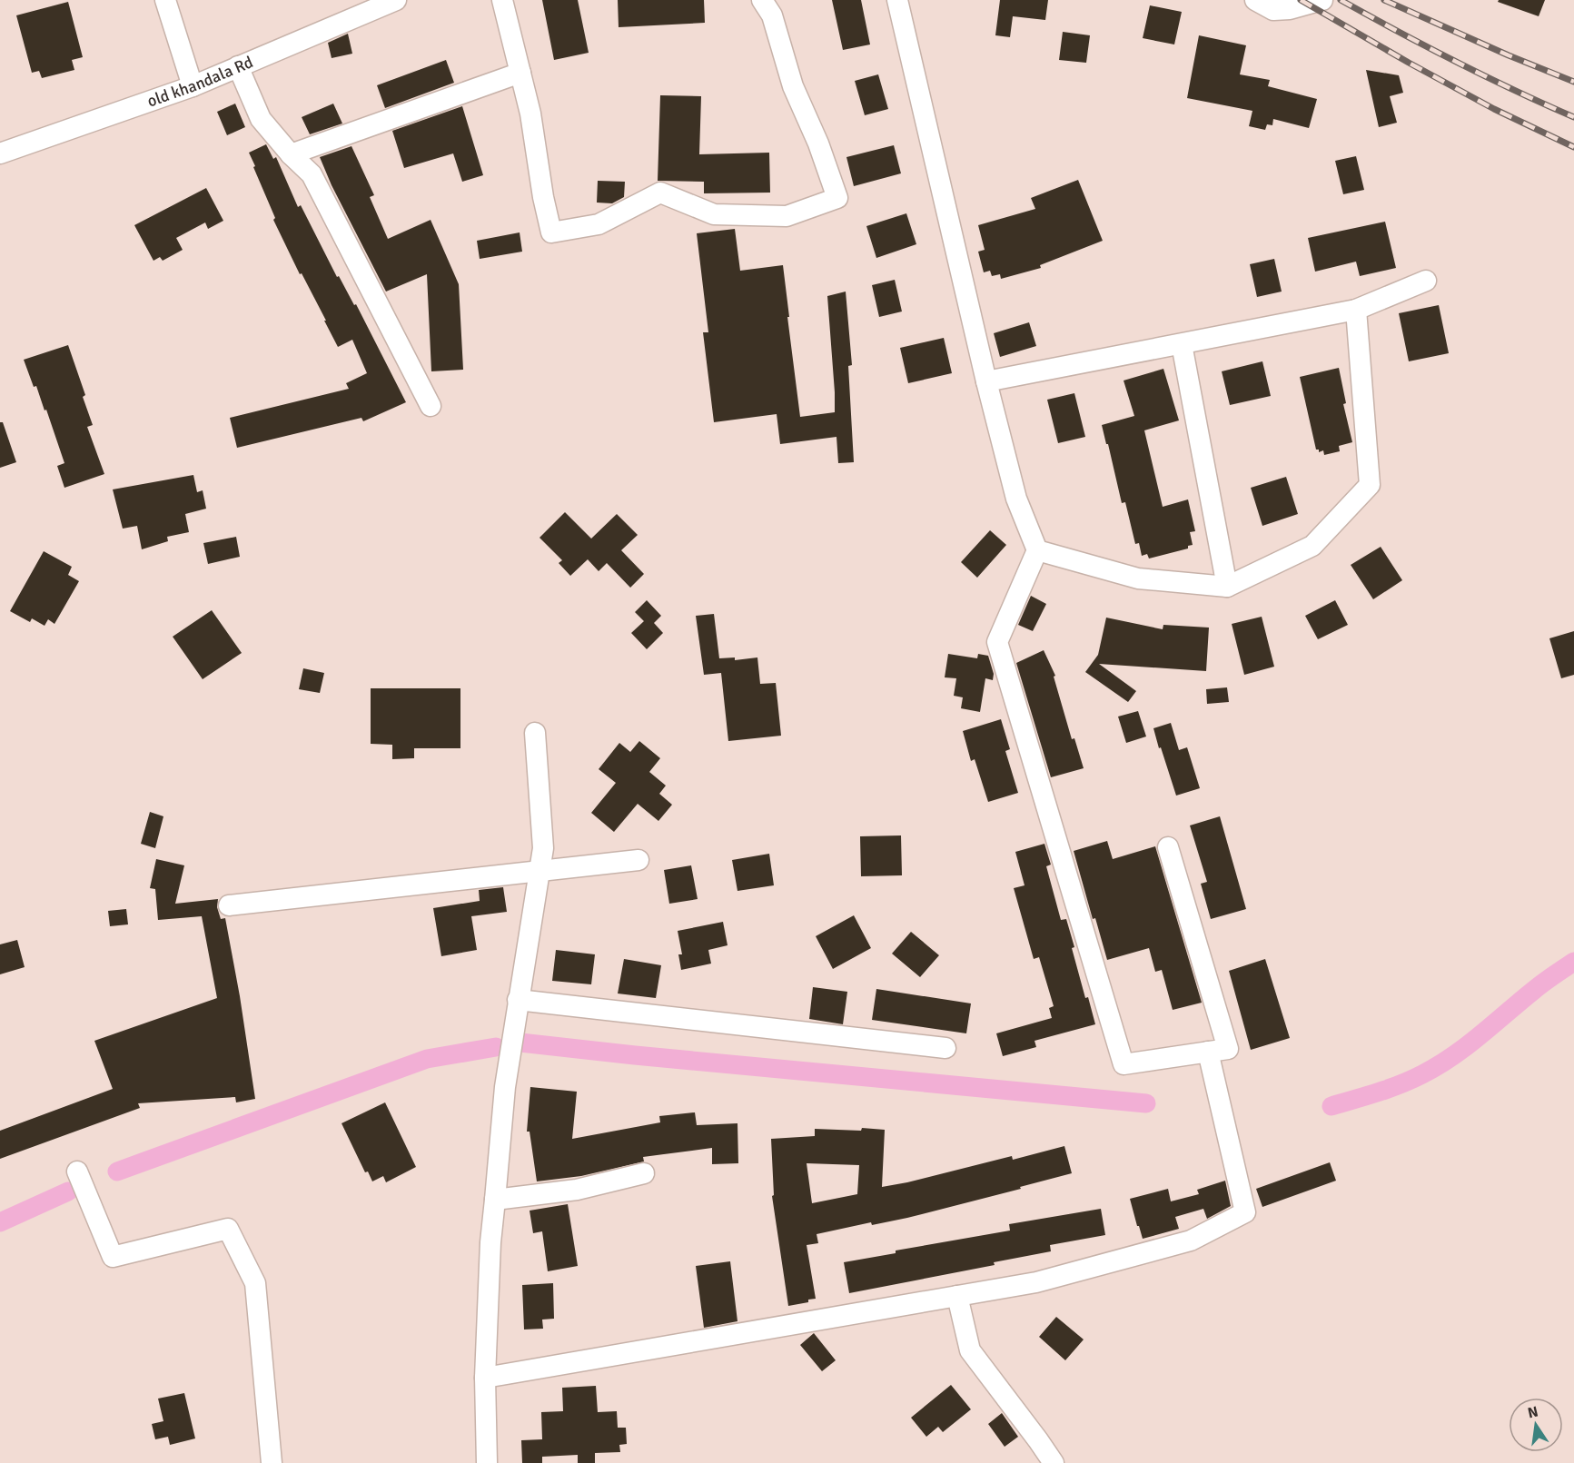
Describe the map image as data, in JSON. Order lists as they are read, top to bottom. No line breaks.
{"streets":{"street":["old khandala Rd"]},"north":"top"}
